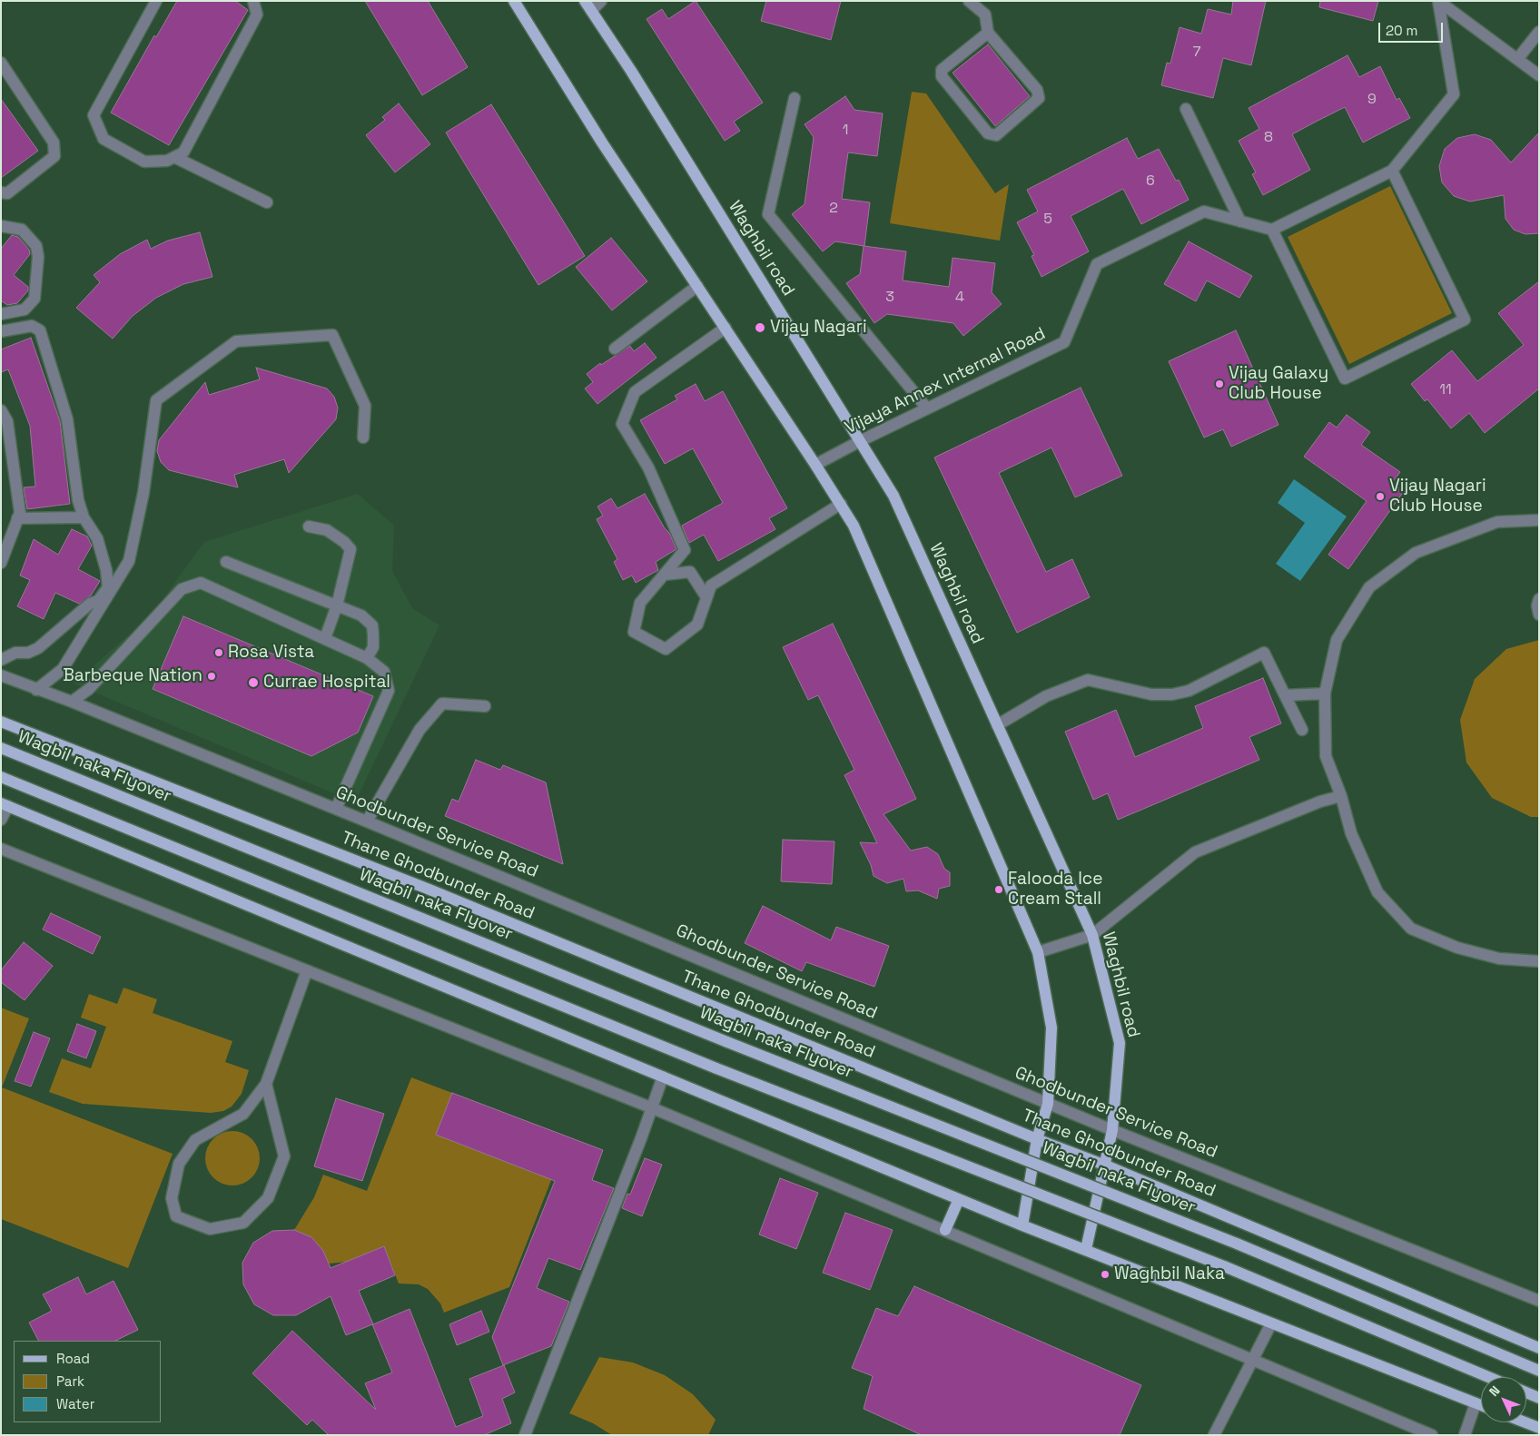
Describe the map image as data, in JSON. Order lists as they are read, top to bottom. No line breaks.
{"streets":{"main road":["Waghbil road","Wagbil naka Flyover","Thane Ghodbunder Road"],"street":["Vijaya Annex Internal Road","Ghodbunder Service Road"]},"crossings":[["Waghbil road","Vijaya Annex Internal Road"],["Waghbil road","Ghodbunder Service Road"],["Waghbil road","Thane Ghodbunder Road"]],"places":["Vijay Nagari","Vijay Galaxy Club House","Vijay Nagari Club House","Rosa Vista","Barbeque Nation","Currae Hospital","Falooda Ice Cream Stall","Waghbil Naka"],"house_numbers":["7","9","1","8","6","2","5","3","4","11"],"legend":["Road","Park","Water"],"scale_bar":"20 m","north":"top left"}
